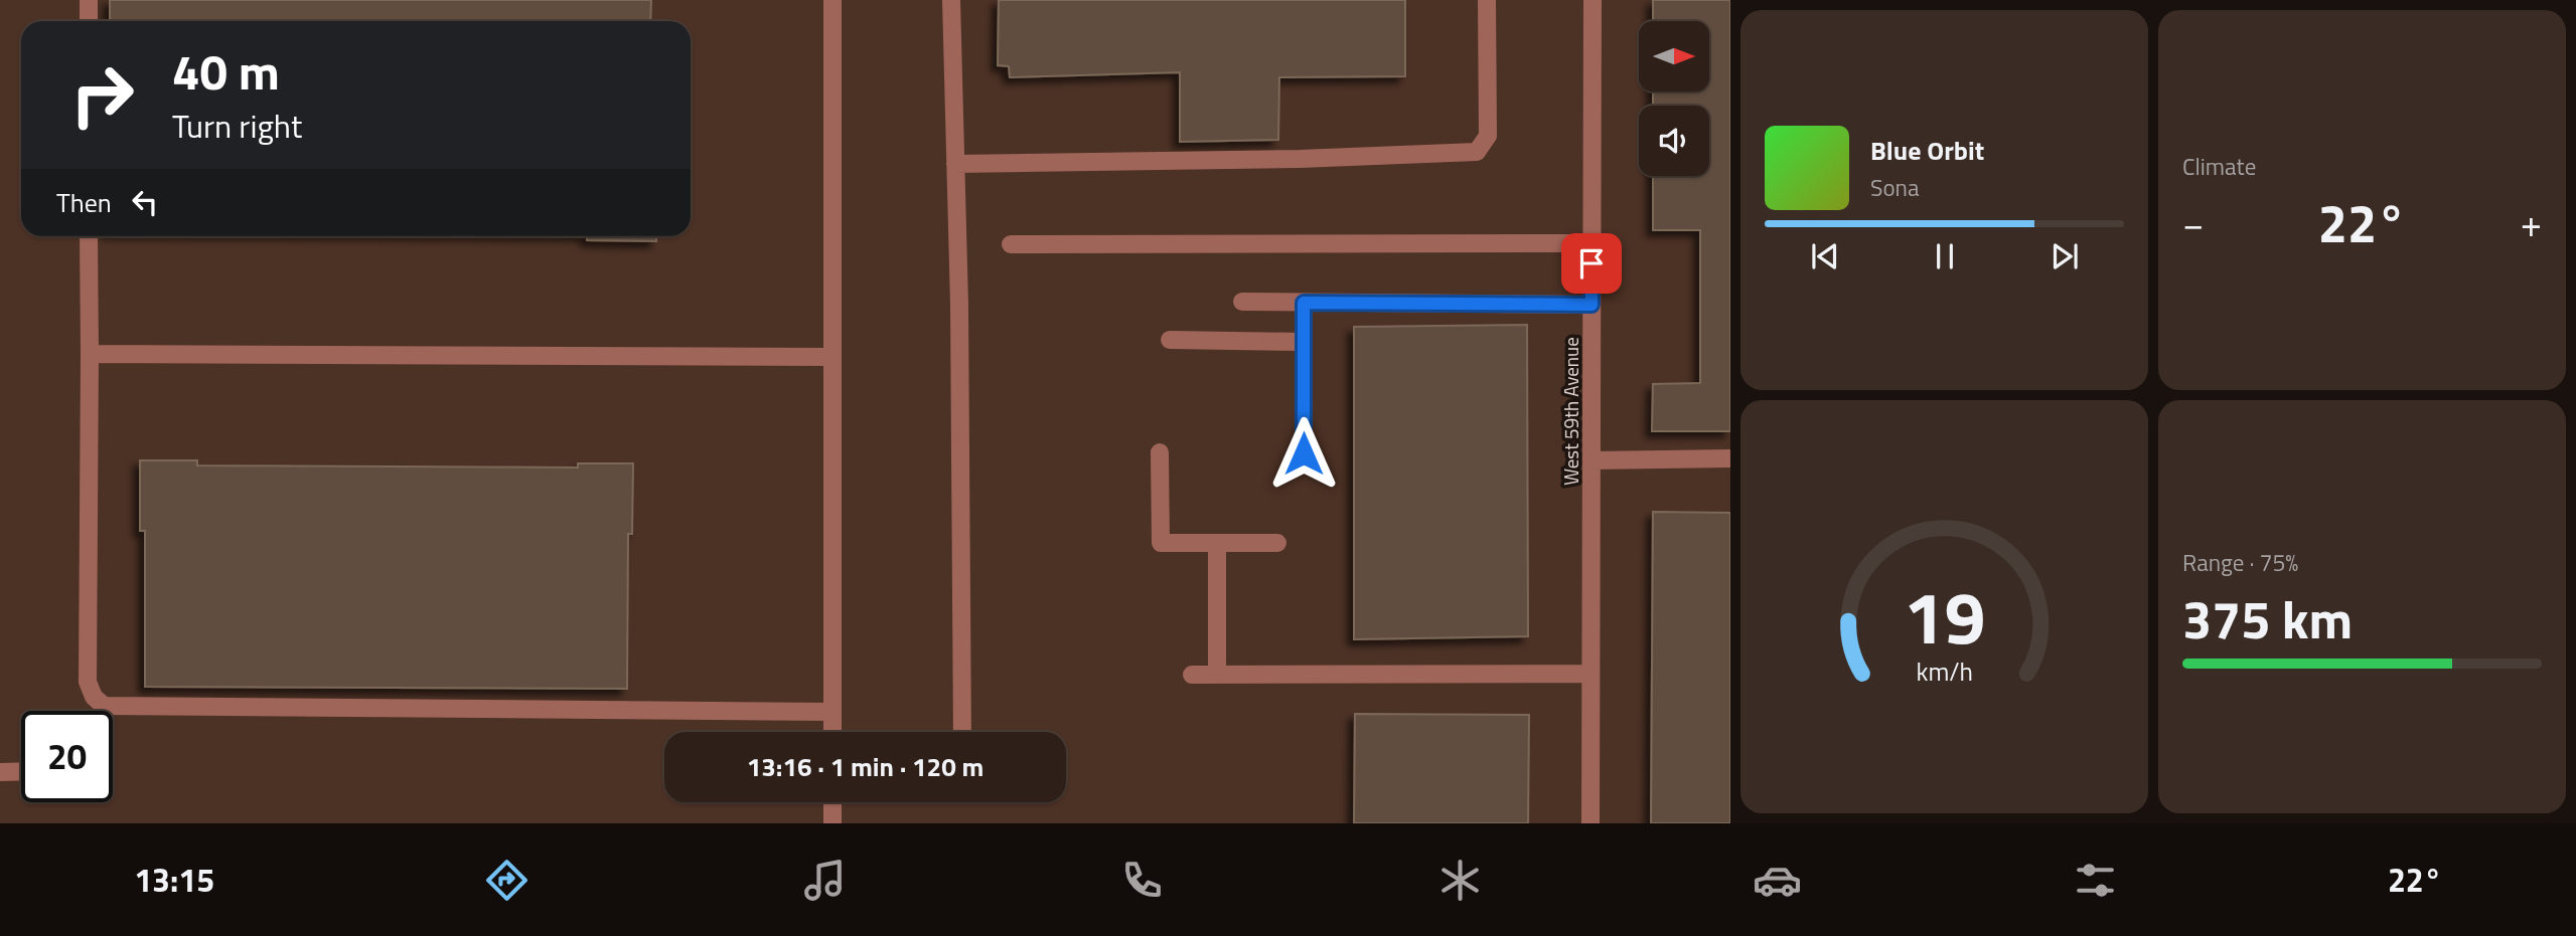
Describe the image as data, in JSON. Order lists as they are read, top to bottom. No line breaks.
{"streets":{"street":["West 59th Avenue"]},"north":"right","page":{"tile":["Climate",["Range · 75%","375 km"]],"turn":["40 m","Turn right"],"song":["Blue Orbit","Sona"],"then":"Then","heat":["−","22°","+"],"limit":"20","trip":"13:16 · 1 min · 120 m","tabs":["13:15","22°"],"gauge":["19","km/h"]}}
